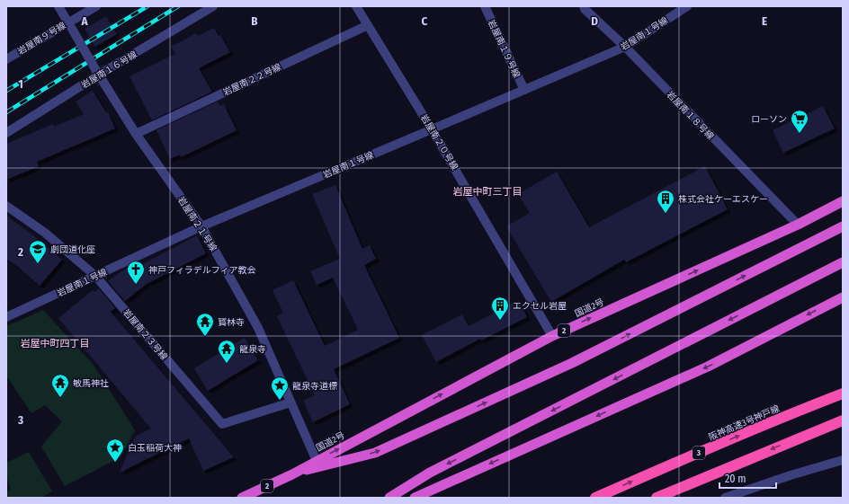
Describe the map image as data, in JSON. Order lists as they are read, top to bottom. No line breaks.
{"streets":{"highway":["国道2号","2","阪神高速3号神戸線","3"],"street":["岩屋南１号線","岩屋南９号線","岩屋南１９号線","岩屋南１６号線","岩屋南２２号線","岩屋南１８号線","岩屋南２０号線","岩屋南２１号線","岩屋南２３号線"]},"crossings":[["岩屋南１号線","岩屋南１９号線"],["岩屋南１号線","岩屋南１８号線"],["岩屋南１号線","岩屋南２０号線"],["岩屋南１号線","岩屋南２１号線"],["岩屋南１号線","岩屋南２３号線"],["岩屋南９号線","岩屋南２１号線"],["岩屋南１６号線","岩屋南２１号線"],["岩屋南２２号線","岩屋南２０号線"],["岩屋南２２号線","岩屋南２１号線"],["岩屋南１８号線","国道2号"],["岩屋南２０号線","国道2号"],["岩屋南２１号線","国道2号"],["岩屋南２１号線","岩屋南２３号線"]],"districts":["岩屋中町三丁目","岩屋中町四丁目"],"places":{"supermarket":["ローソン"],"building":["株式会社ケーエスケー","エクセル岩屋"],"school or university":["劇団道化座"],"church":["神戸フィラデルフィア教会"],"temple":["寳林寺","龍泉寺","敏馬神社"],"place":["龍泉寺道標","白玉稲荷大神"]},"scale_bar":"20 m","grid":{"columns":["A","B","C","D","E"],"rows":["1","2","3"]}}
